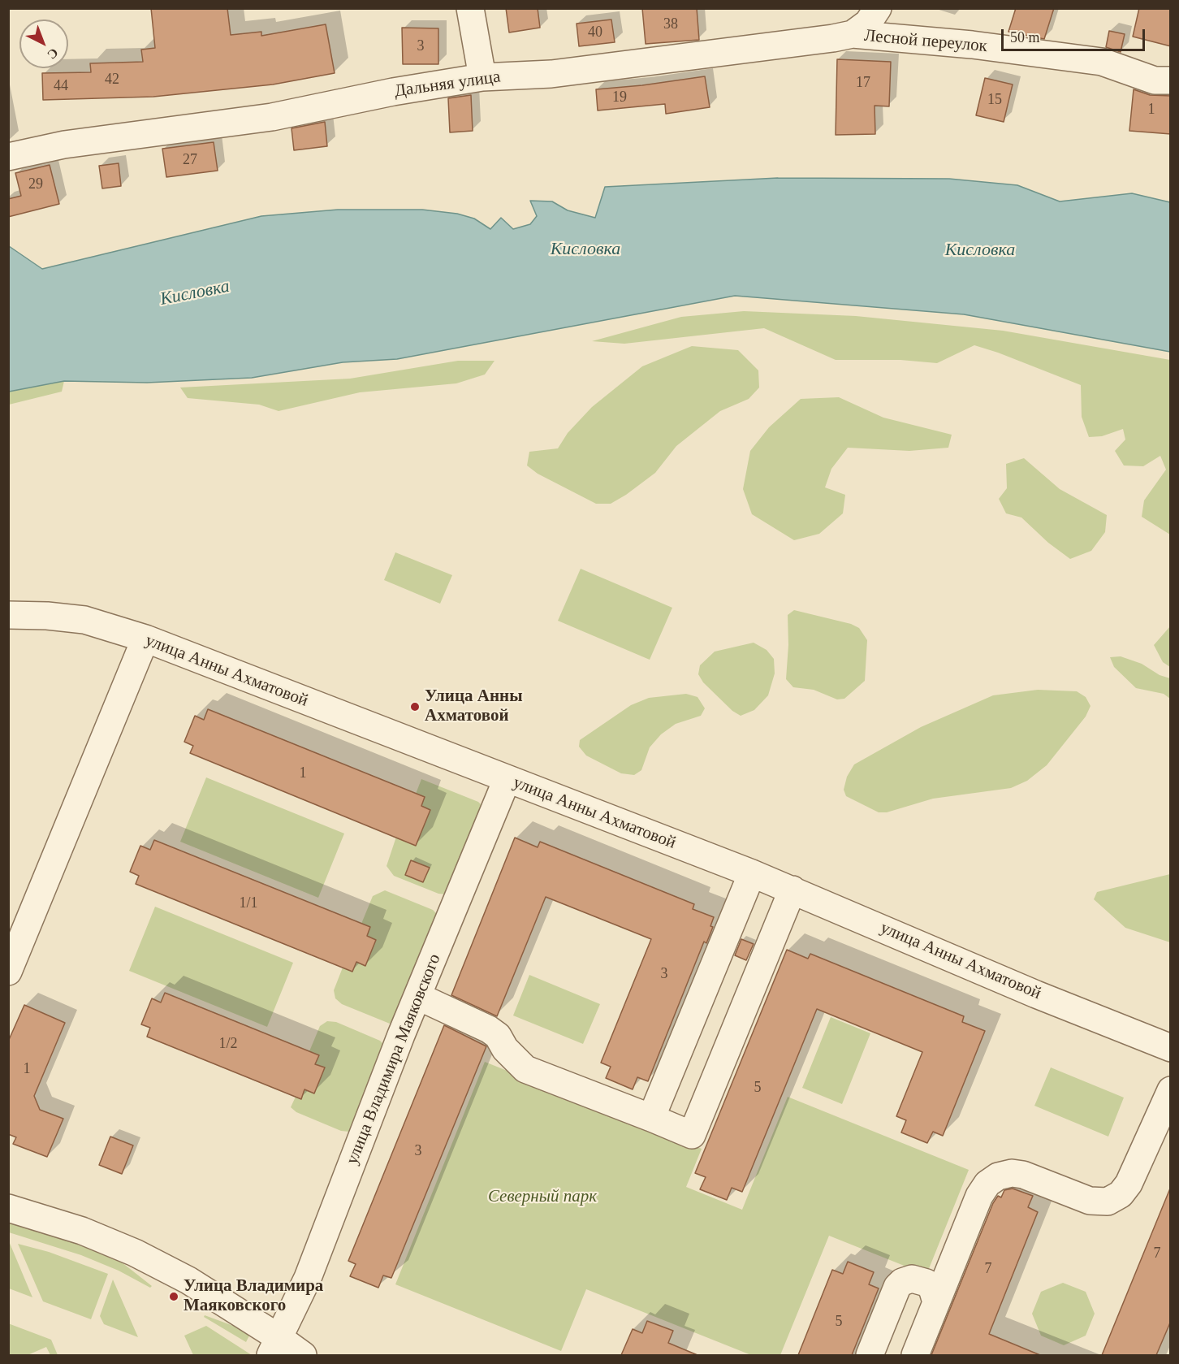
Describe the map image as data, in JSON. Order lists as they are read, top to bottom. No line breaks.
{"streets":{"street":["Лесной переулок","Дальняя улица","улица Анны Ахматовой","улица Владимира Маяковского"]},"crossings":[["Лесной переулок","Дальняя улица"],["улица Анны Ахматовой","улица Владимира Маяковского"]],"water":["Кисловка"],"parks":["Северный парк"],"places":["Улица Анны Ахматовой","Улица Владимира Маяковского"],"house_numbers":["38","40","3","42","17","44","19","15","1","27","29","1","1/1","3","1/2","1","5","3","7","7","5"],"scale_bar":"50 m","north":"bottom right"}
